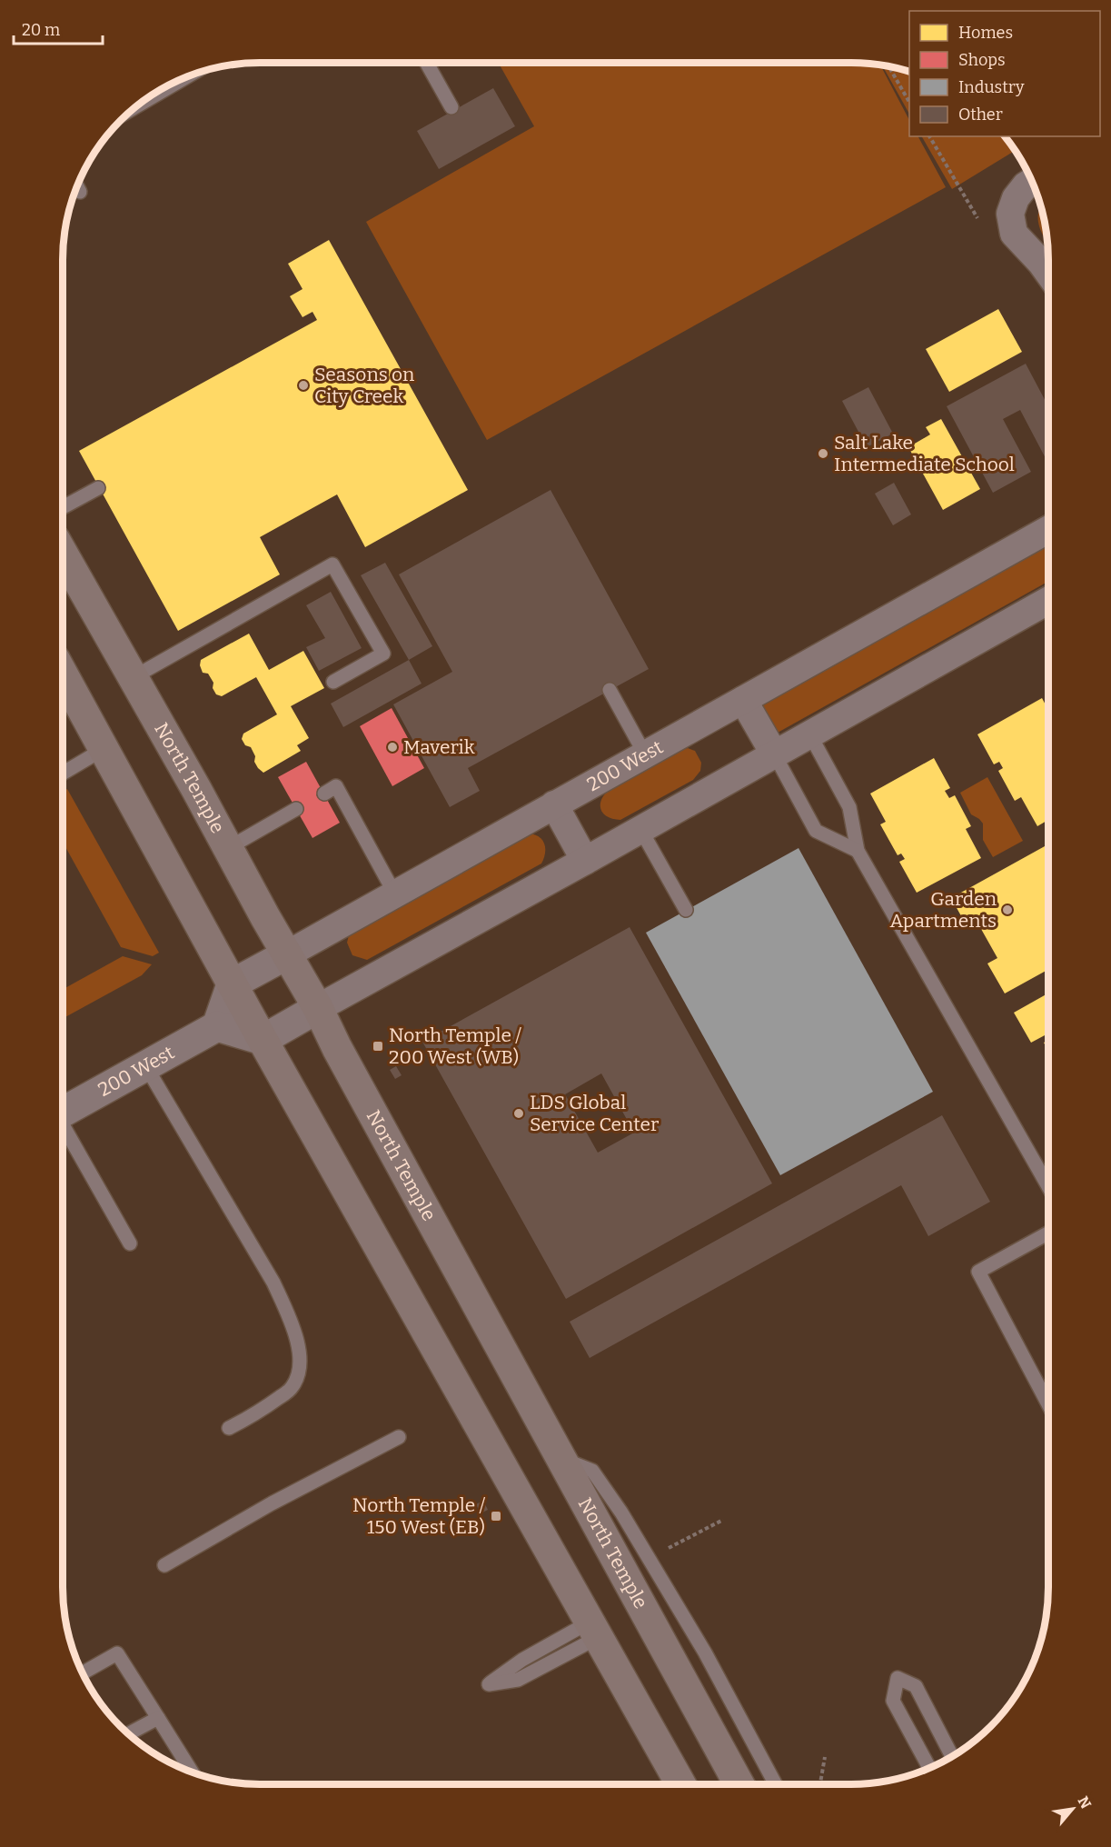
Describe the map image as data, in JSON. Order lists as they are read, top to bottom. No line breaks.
{"streets":{"main road":["North Temple"],"street":["200 West"]},"crossings":[["200 West","North Temple"]],"places":{"other":["Seasons on City Creek","Salt Lake Intermediate School","Maverik","Garden Apartments","LDS Global Service Center"],"transit":["North Temple / 200 West (WB)","North Temple / 150 West (EB)"]},"legend":["Homes","Shops","Industry","Other"],"scale_bar":"20 m","north":"top right"}
